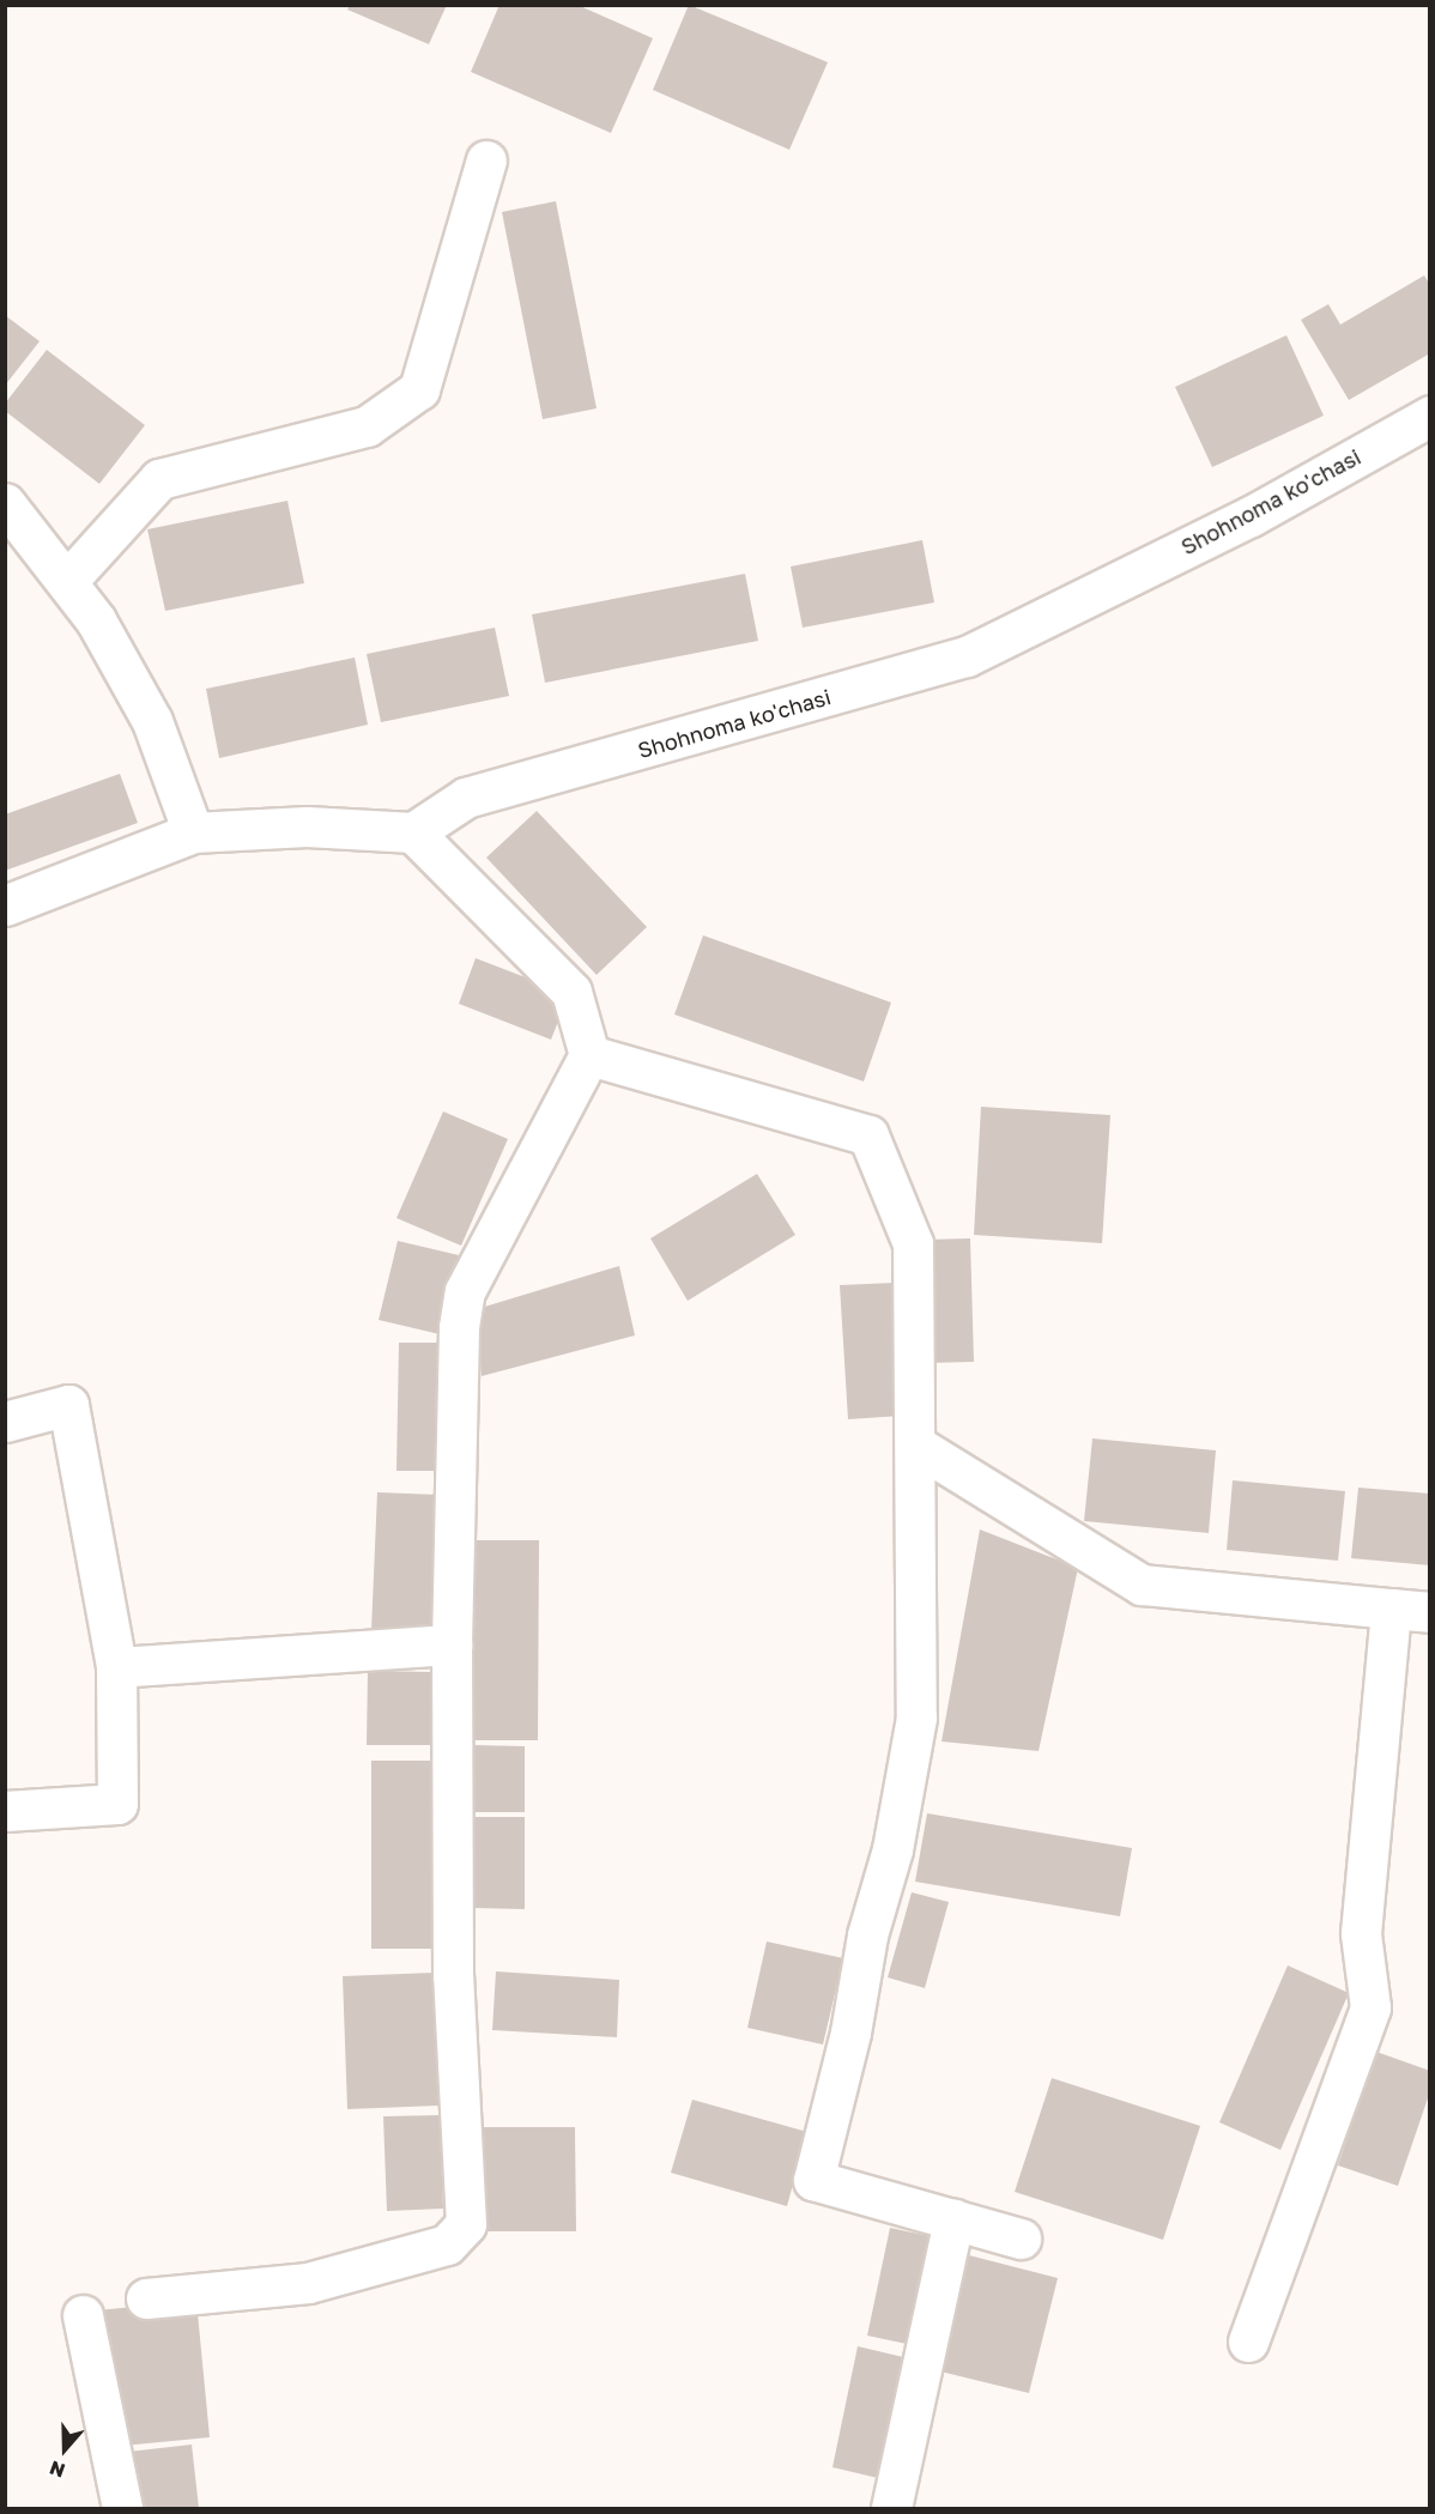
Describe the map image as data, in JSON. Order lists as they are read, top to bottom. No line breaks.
{"streets":{"street":["Shohnoma ko'chasi"]},"north":"bottom"}
